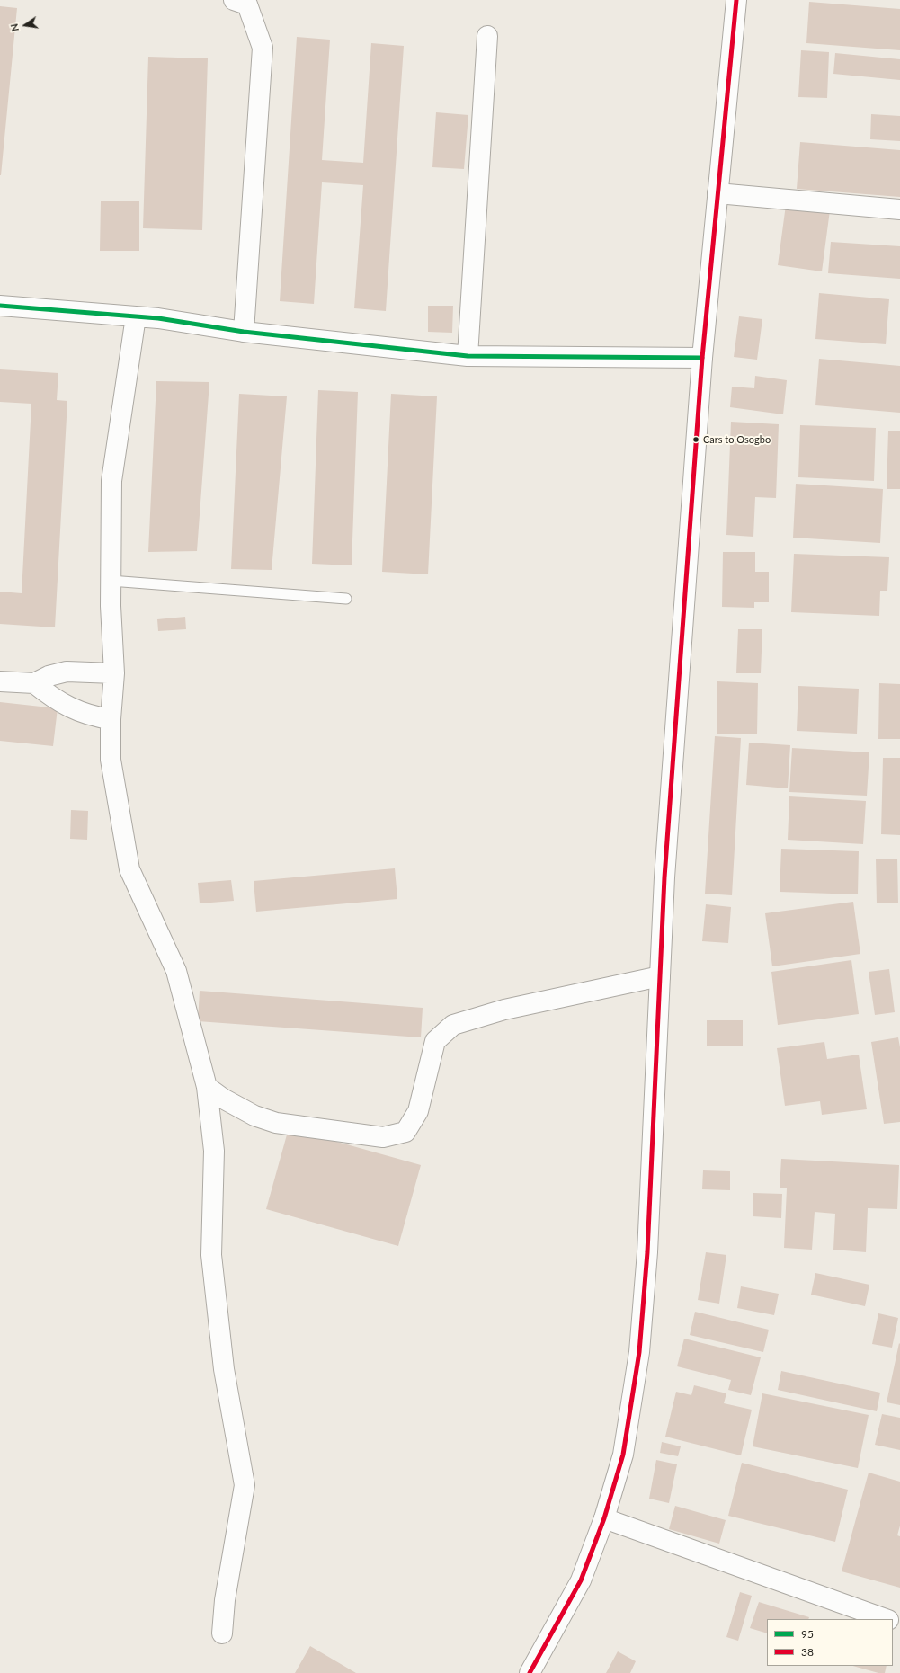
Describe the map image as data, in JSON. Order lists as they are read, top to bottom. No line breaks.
{"places":["Cars to Osogbo"],"lines":["transit line 38","transit line 95"],"legend":["95","38"],"north":"left"}
